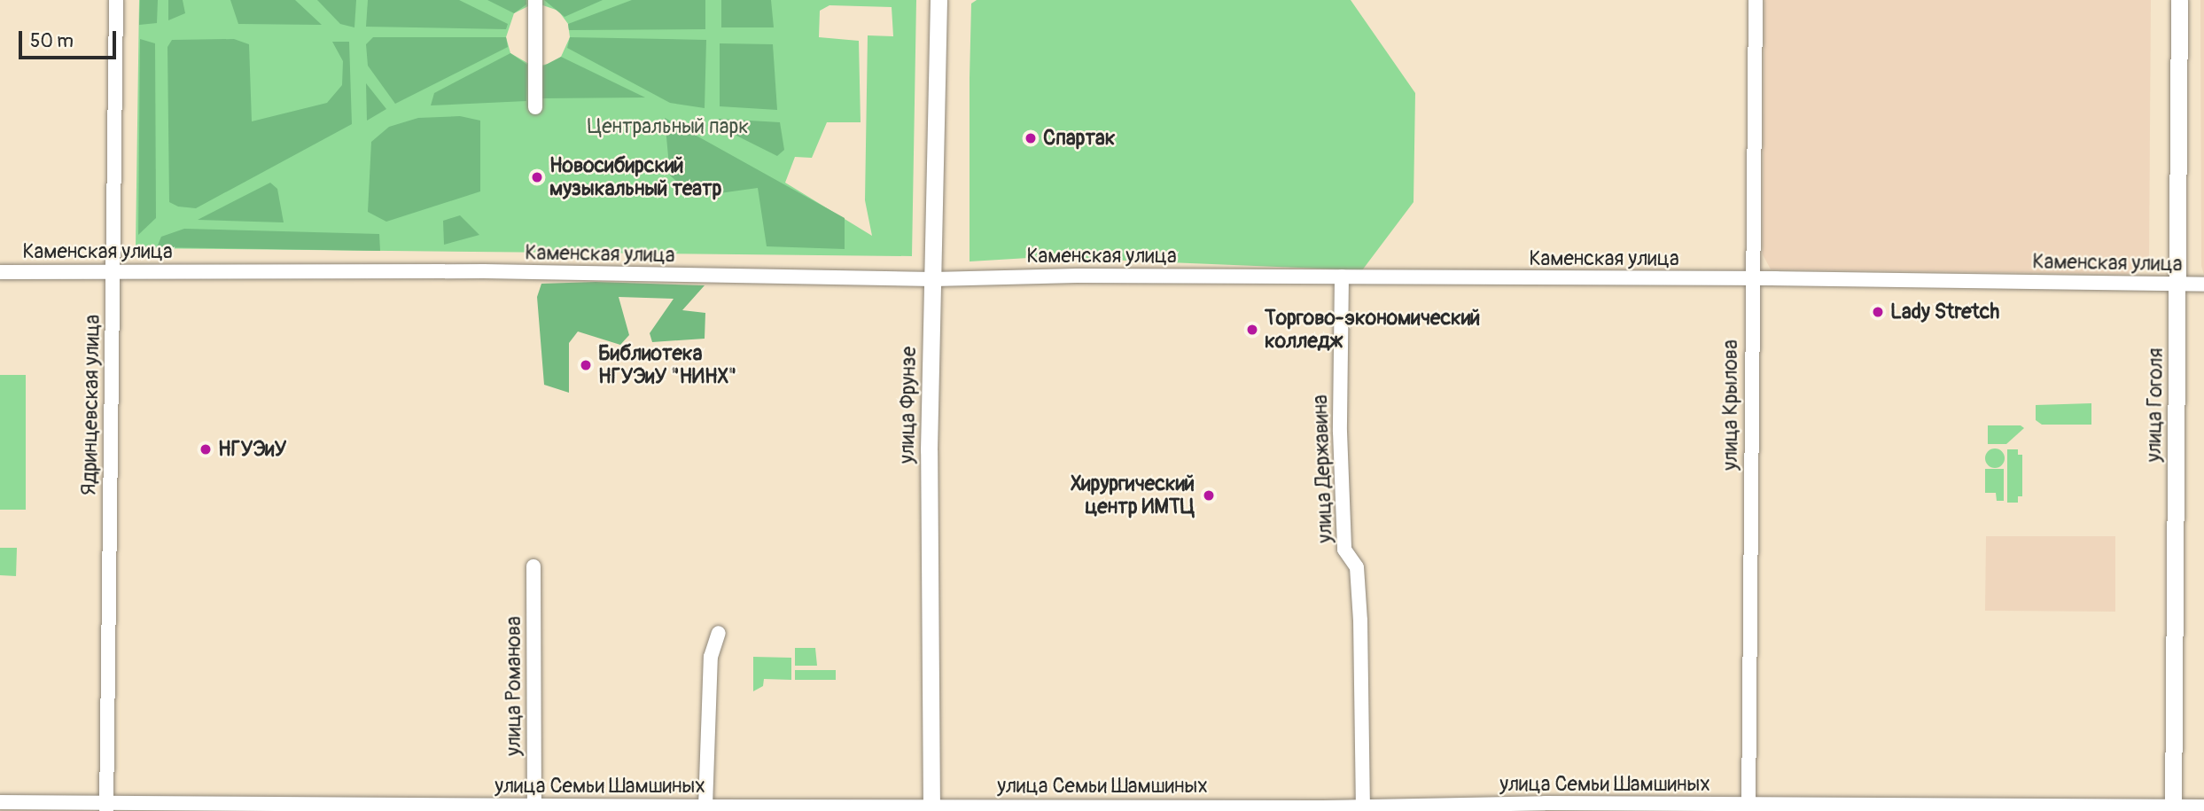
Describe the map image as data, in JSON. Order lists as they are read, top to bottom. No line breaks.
{"streets":{"main road":["улица Фрунзе","улица Гоголя"],"street":["Каменская улица","Ядринцевская улица","улица Крылова","улица Державина","улица Романова","улица Семьи Шамшиных"]},"crossings":[["Каменская улица","Ядринцевская улица"],["Каменская улица","улица Фрунзе"],["Каменская улица","улица Крылова"],["Каменская улица","улица Гоголя"],["Каменская улица","улица Державина"],["Ядринцевская улица","улица Семьи Шамшиных"],["улица Фрунзе","улица Семьи Шамшиных"],["улица Крылова","улица Семьи Шамшиных"],["улица Гоголя","улица Семьи Шамшиных"],["улица Державина","улица Семьи Шамшиных"],["улица Романова","улица Семьи Шамшиных"]],"parks":["Центральный парк"],"places":["Спартак","Новосибирский музыкальный театр","Lady Stretch","Торгово-экономический колледж","Библиотека НГУЭиУ \"НИНХ\"","НГУЭиУ","Хирургический центр ИМТЦ"],"scale_bar":"50 m"}
